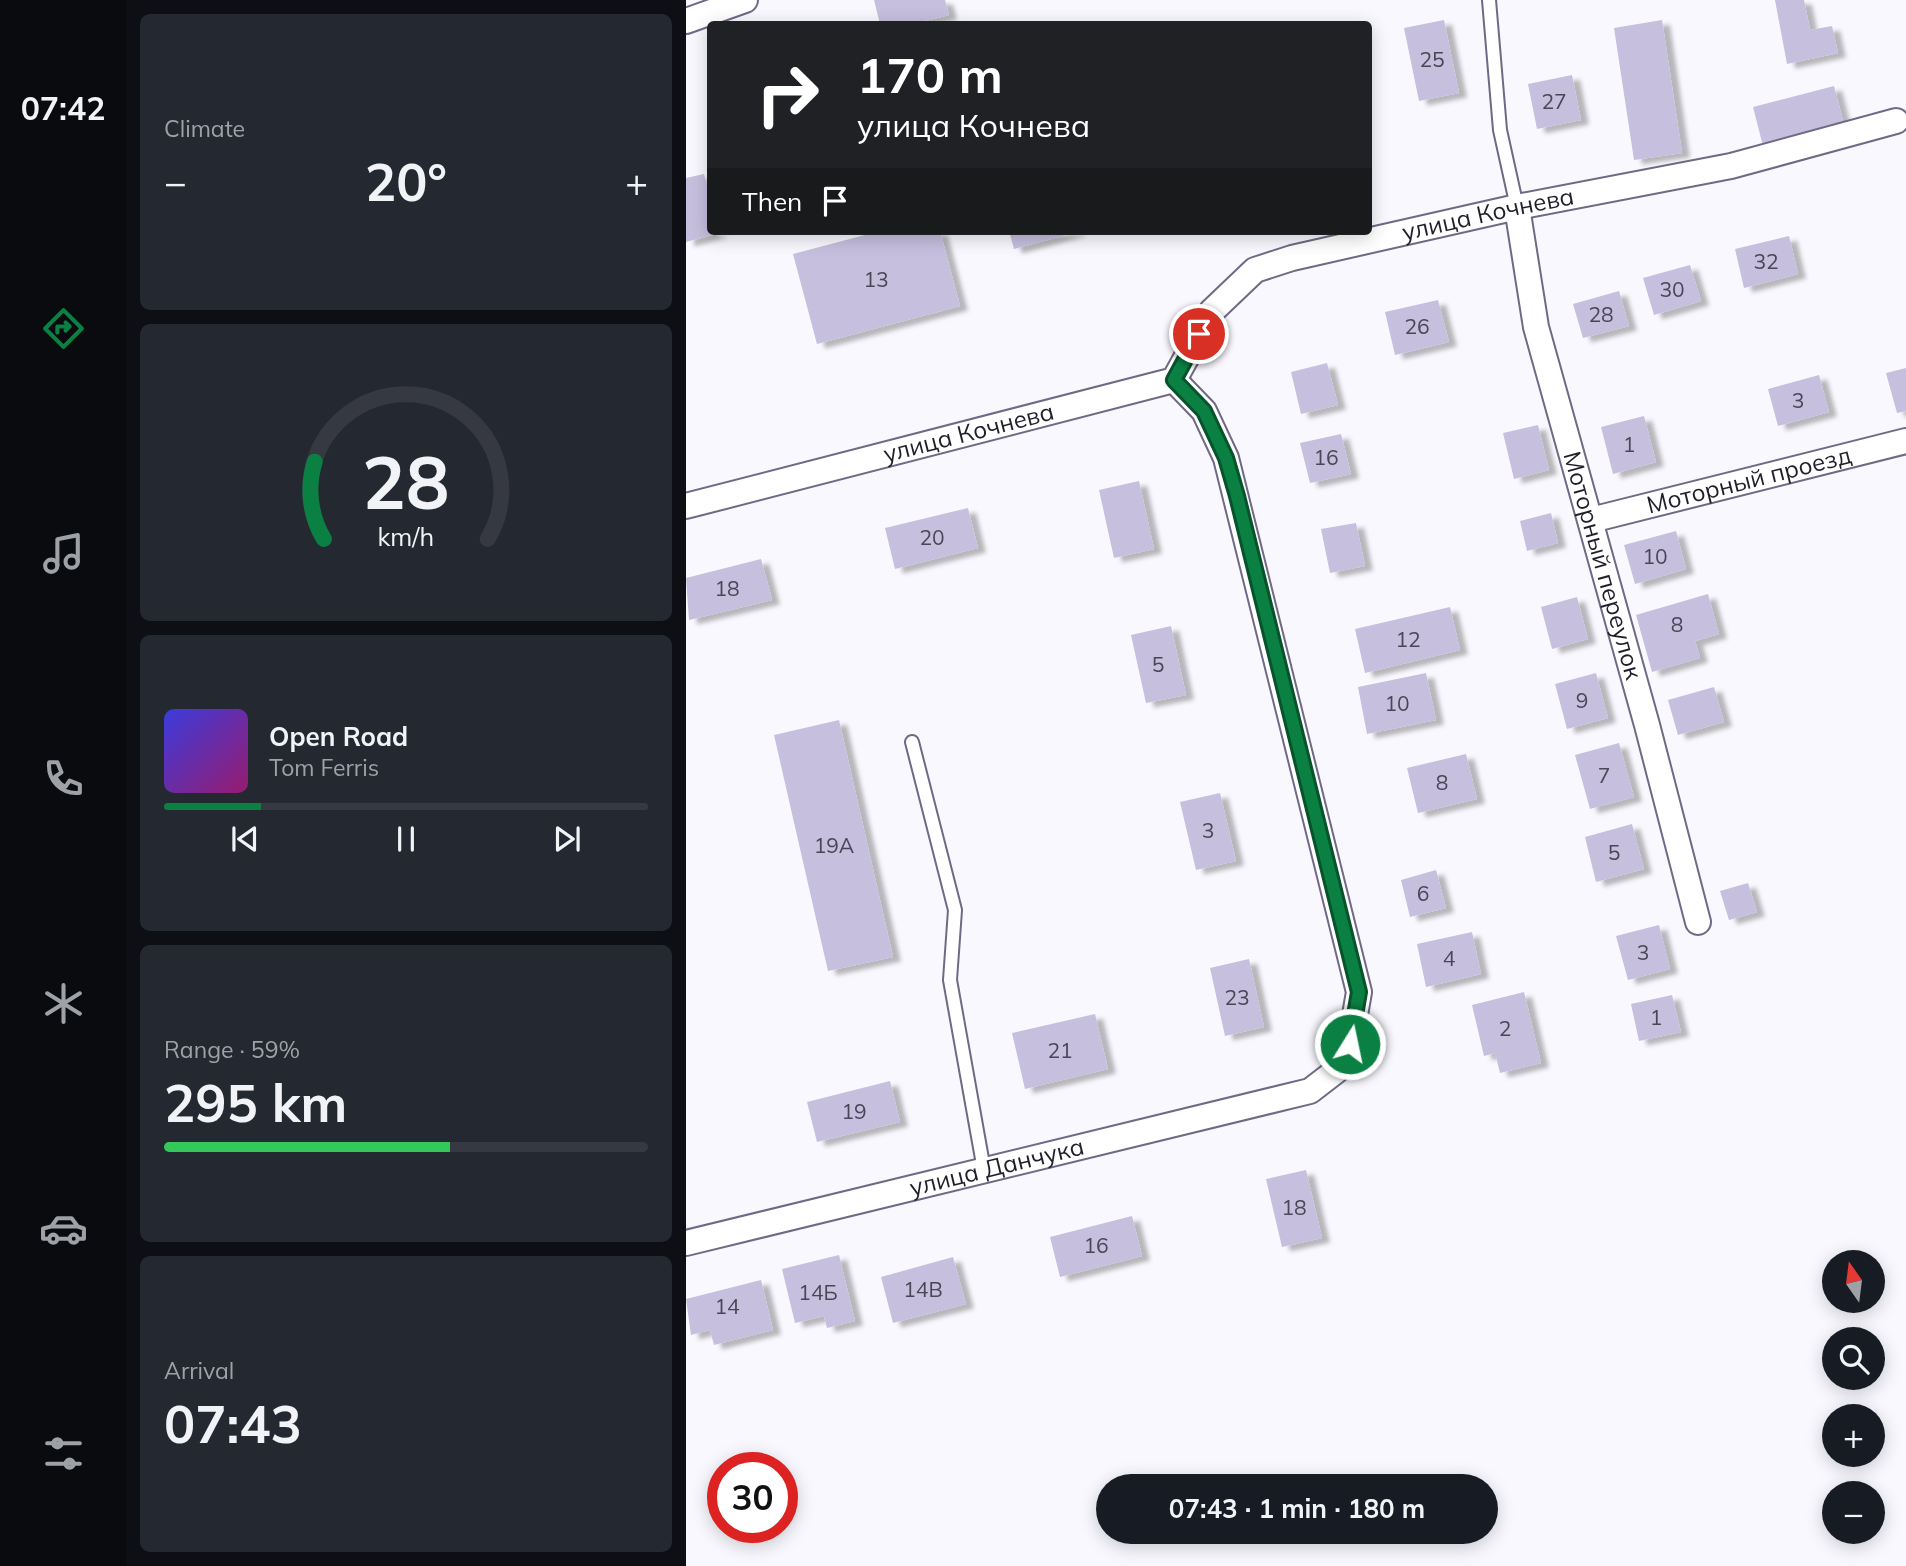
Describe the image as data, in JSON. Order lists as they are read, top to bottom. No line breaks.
{"streets":{"street":["улица Кочнева","Моторный проезд","Моторный переулок","улица Данчука"]},"crossings":[["улица Кочнева","Моторный переулок"],["улица Кочнева","улица Данчука"],["Моторный проезд","Моторный переулок"]],"house_numbers":["25","27","32","13","30","28","26","3","1","16","20","10","18","8","12","5","9","10","7","8","3","19А","5","6","3","4","23","1","2","21","19","18","16","14В","14Б","14"],"north":"top","page":{"tabs":"07:42","tile":["Climate",["Range · 59%","295 km"],["Arrival","07:43"]],"turn":["170 m","улица Кочнева"],"heat":["−","20°","+"],"then":"Then","song":["Open Road","Tom Ferris"],"map_buttons":["+","−"],"limit":"30","trip":"07:43 · 1 min · 180 m","gauge":["28","km/h"]}}
